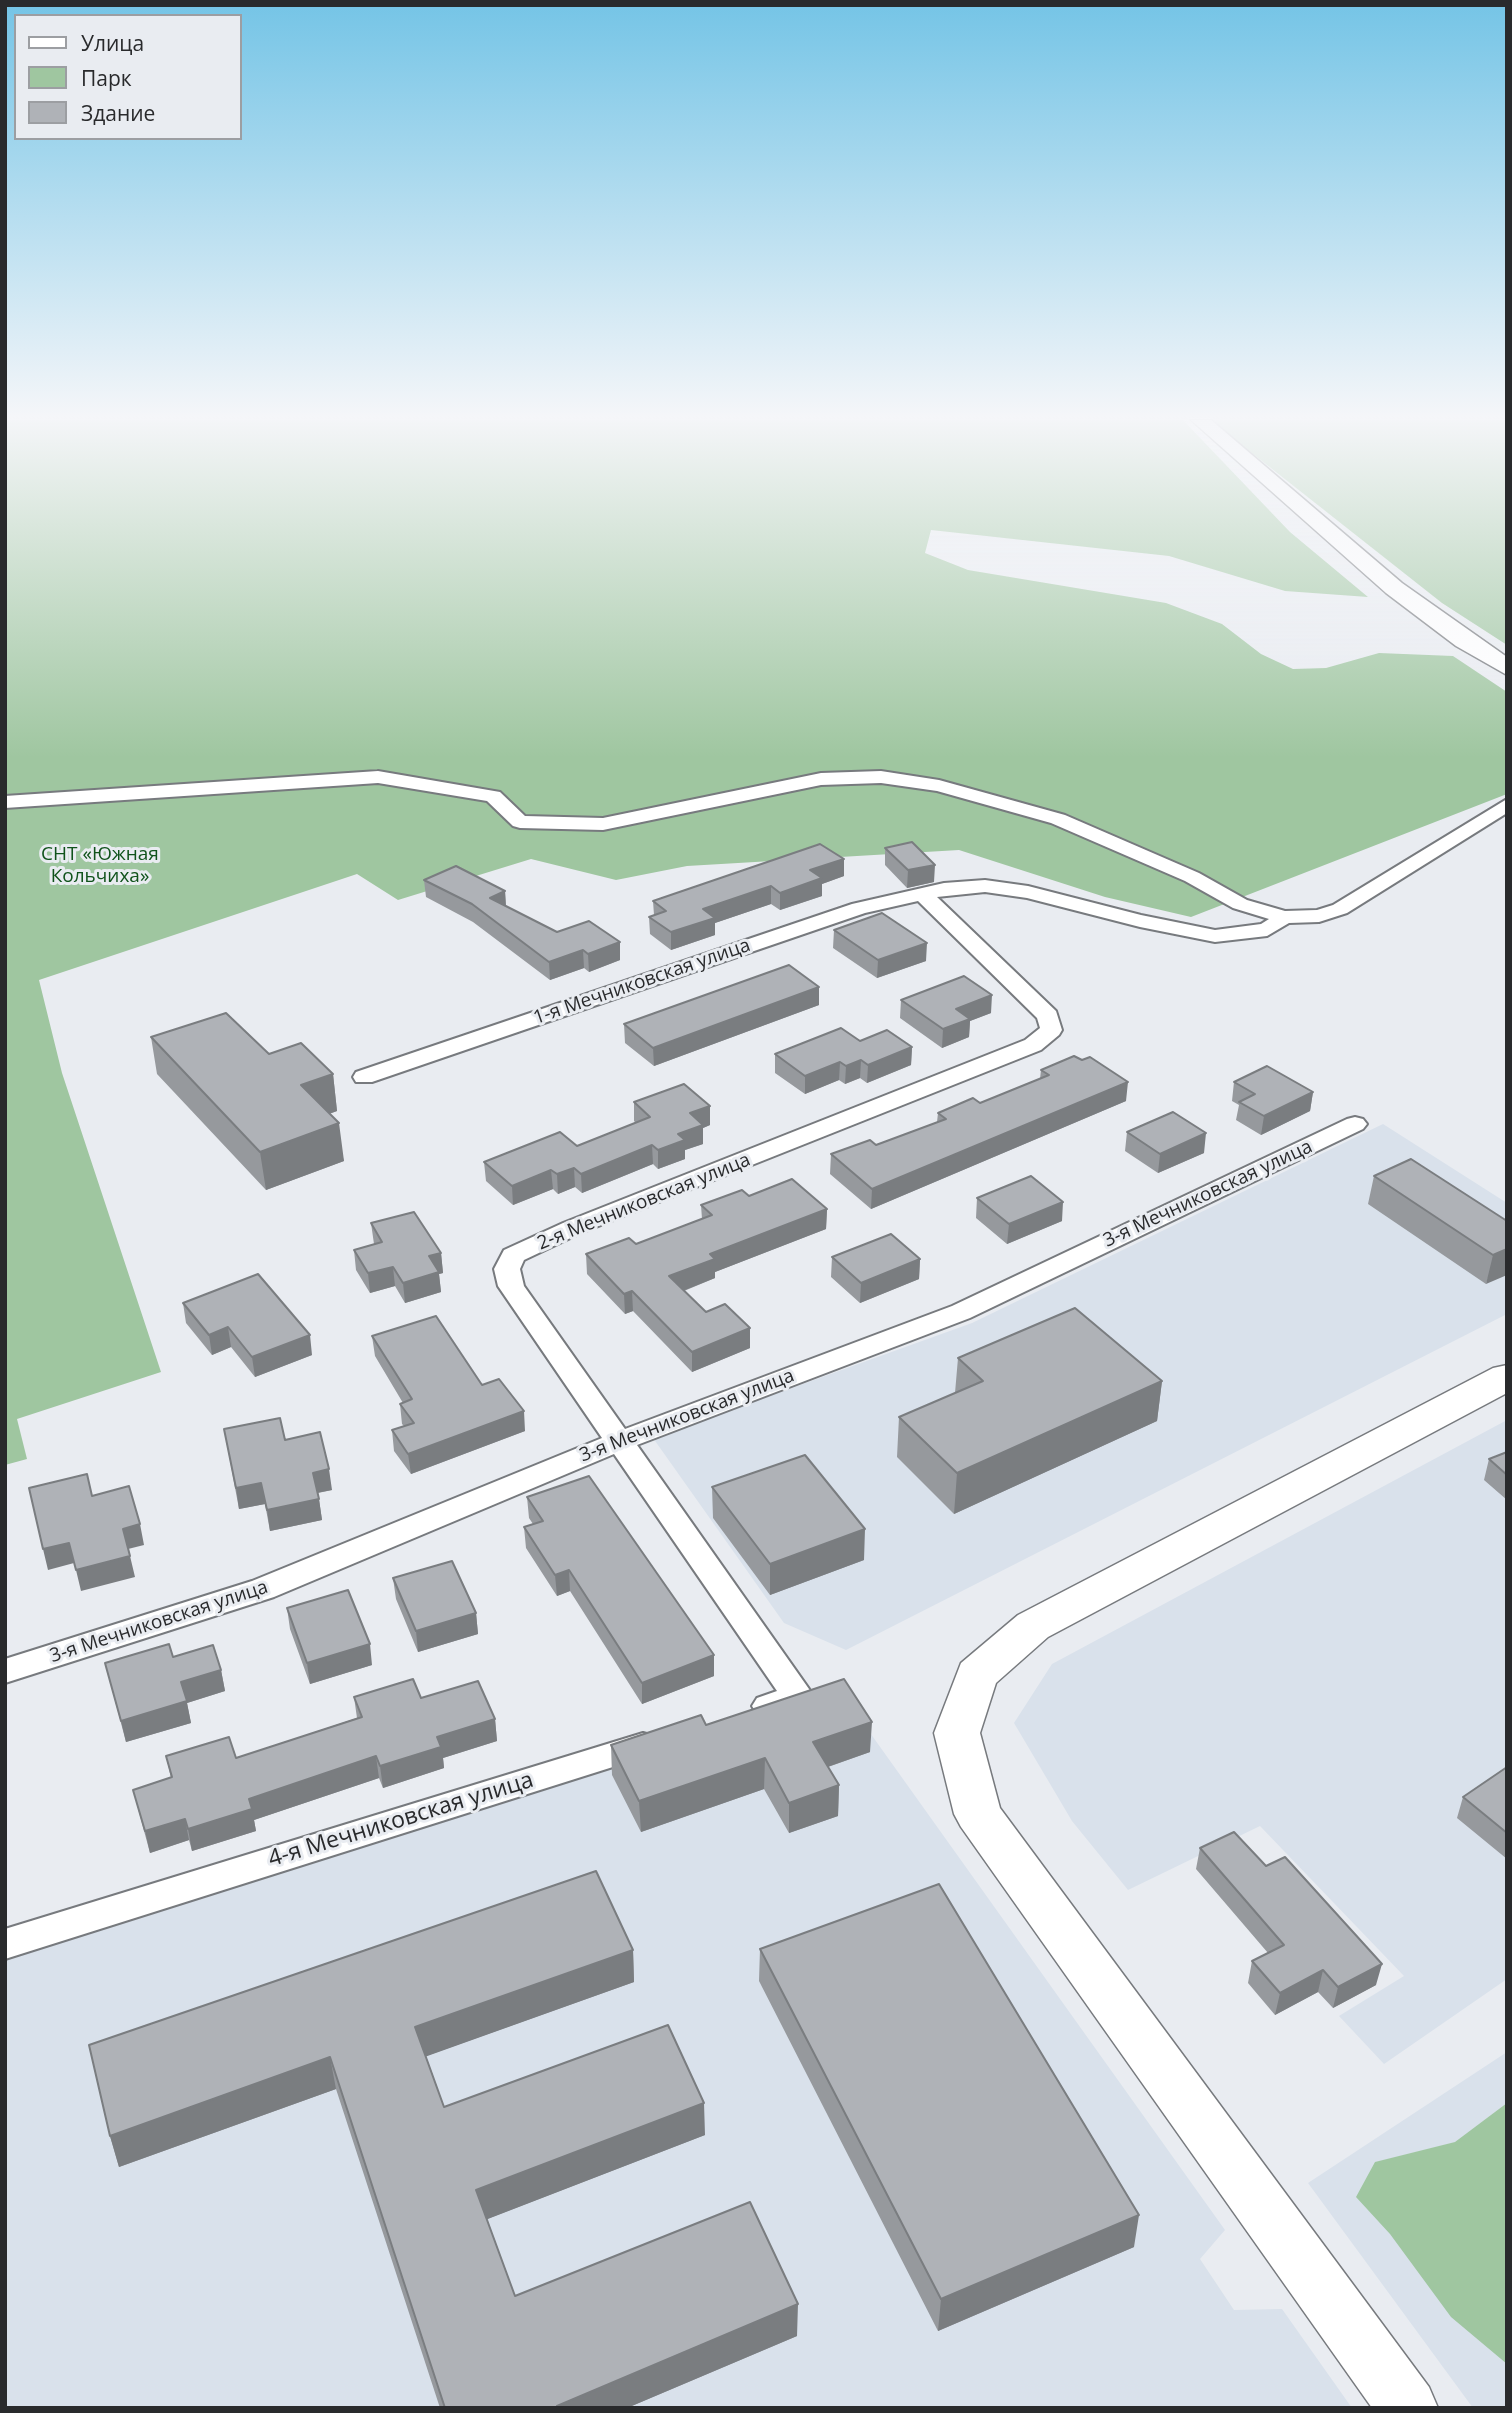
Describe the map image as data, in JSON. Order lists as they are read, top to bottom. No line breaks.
{"streets":{"street":["1-я Мечниковская улица","3-я Мечниковская улица","2-я Мечниковская улица","4-я Мечниковская улица"]},"crossings":[["1-я Мечниковская улица","2-я Мечниковская улица"],["3-я Мечниковская улица","2-я Мечниковская улица"]],"parks":["СНТ «Южная Кольчиха»"],"legend":["Улица","Парк","Здание"]}
